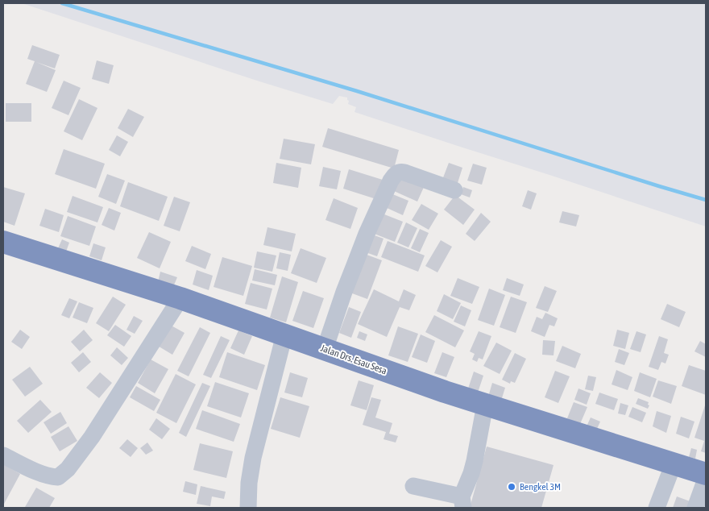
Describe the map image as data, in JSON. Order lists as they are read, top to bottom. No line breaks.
{"streets":{"highway":["Jalan Drs. Esau Sesa"]},"places":["Bengkel 3M"]}
